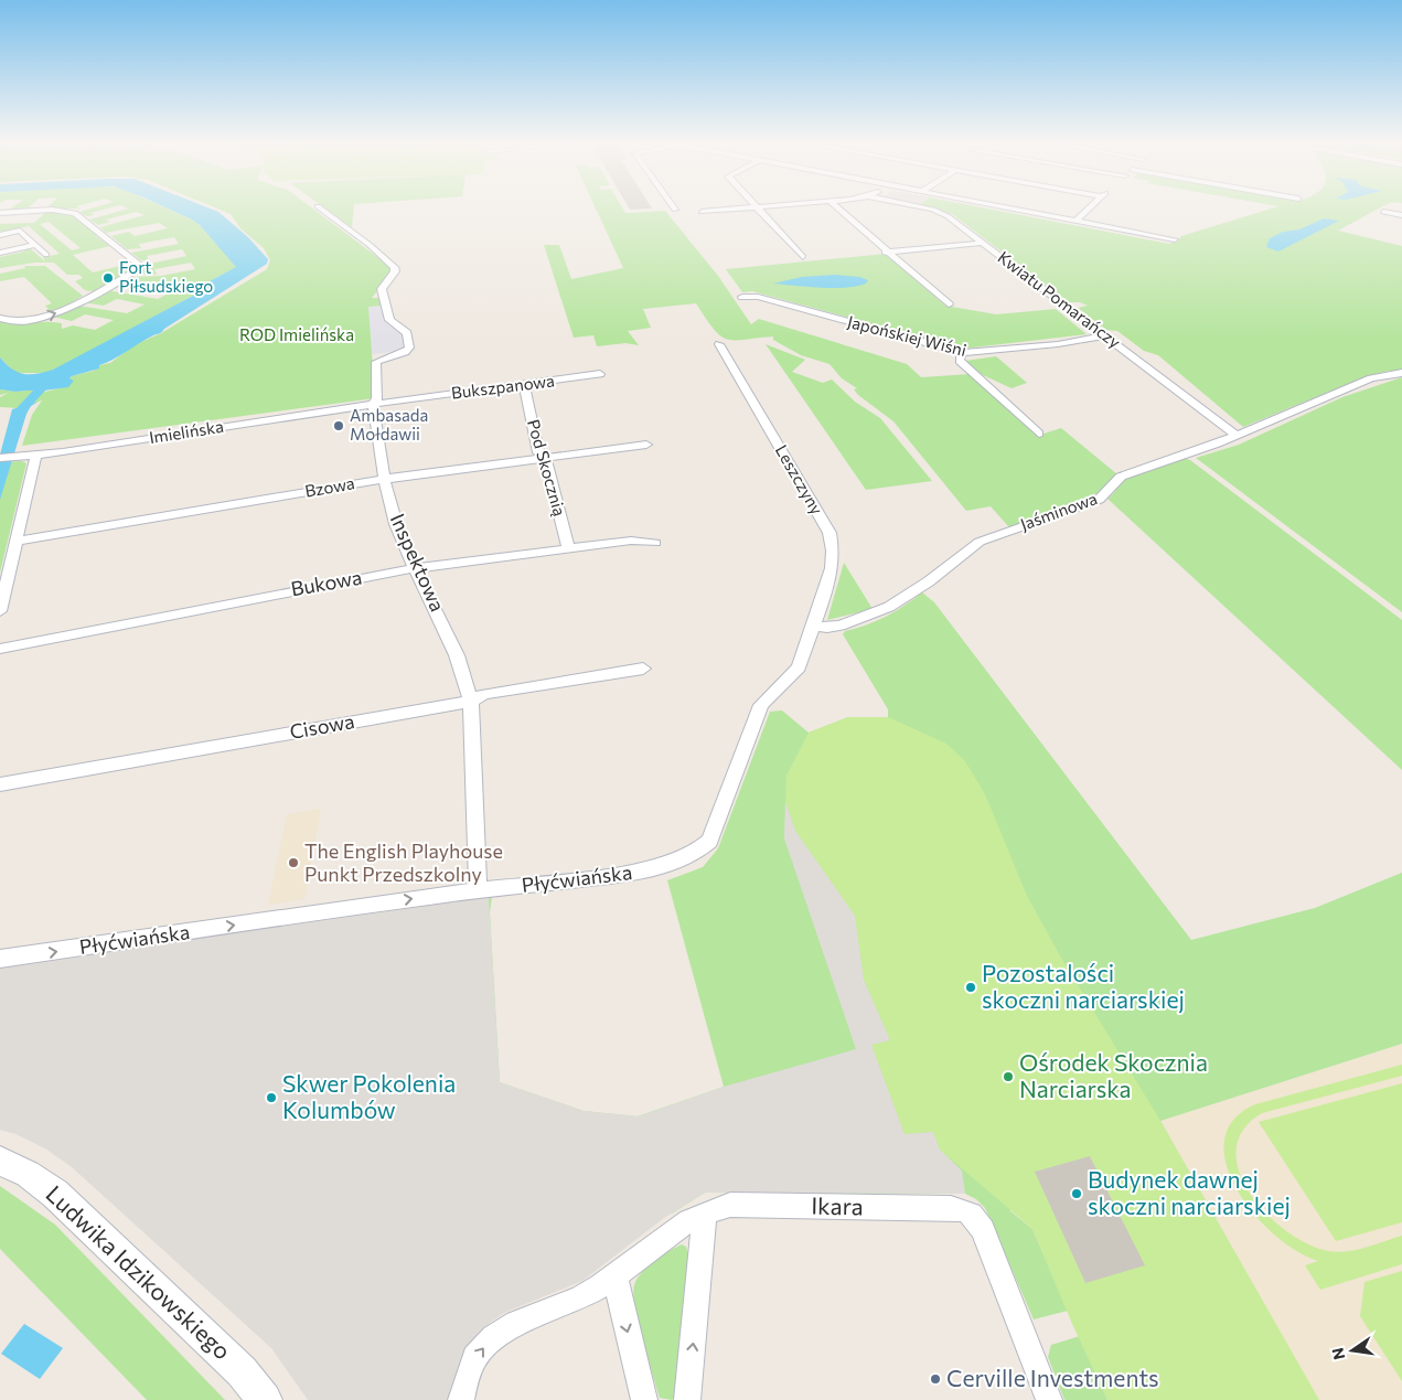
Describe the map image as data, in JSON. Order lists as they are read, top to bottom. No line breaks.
{"streets":{"street":["Kwiatu Pomarańczy","Japońskiej Wiśni","Bukszpanowa","Imielińska","Pod Skocznią","Leszczyny","Bzowa","Jaśminowa","Inspektowa","Bukowa","Cisowa","Płyćwiańska","Ikara","Ludwika Idzikowskiego"]},"crossings":[["Kwiatu Pomarańczy","Japońskiej Wiśni"],["Kwiatu Pomarańczy","Jaśminowa"],["Bukszpanowa","Imielińska"],["Bukszpanowa","Pod Skocznią"],["Bukszpanowa","Inspektowa"],["Imielińska","Inspektowa"],["Pod Skocznią","Bzowa"],["Pod Skocznią","Bukowa"],["Leszczyny","Jaśminowa"],["Leszczyny","Płyćwiańska"],["Bzowa","Inspektowa"],["Jaśminowa","Płyćwiańska"],["Inspektowa","Bukowa"],["Inspektowa","Cisowa"],["Inspektowa","Płyćwiańska"]],"one_way":["Płyćwiańska"],"parks":["ROD Imielińska"],"places":["Fort Piłsudskiego","Ambasada Mołdawii","The English Playhouse Punkt Przedszkolny","Pozostalości skoczni narciarskiej","Ośrodek Skocznia Narciarska","Skwer Pokolenia Kolumbów","Budynek dawnej skoczni narciarskiej","Cerville Investments"],"north":"left"}
